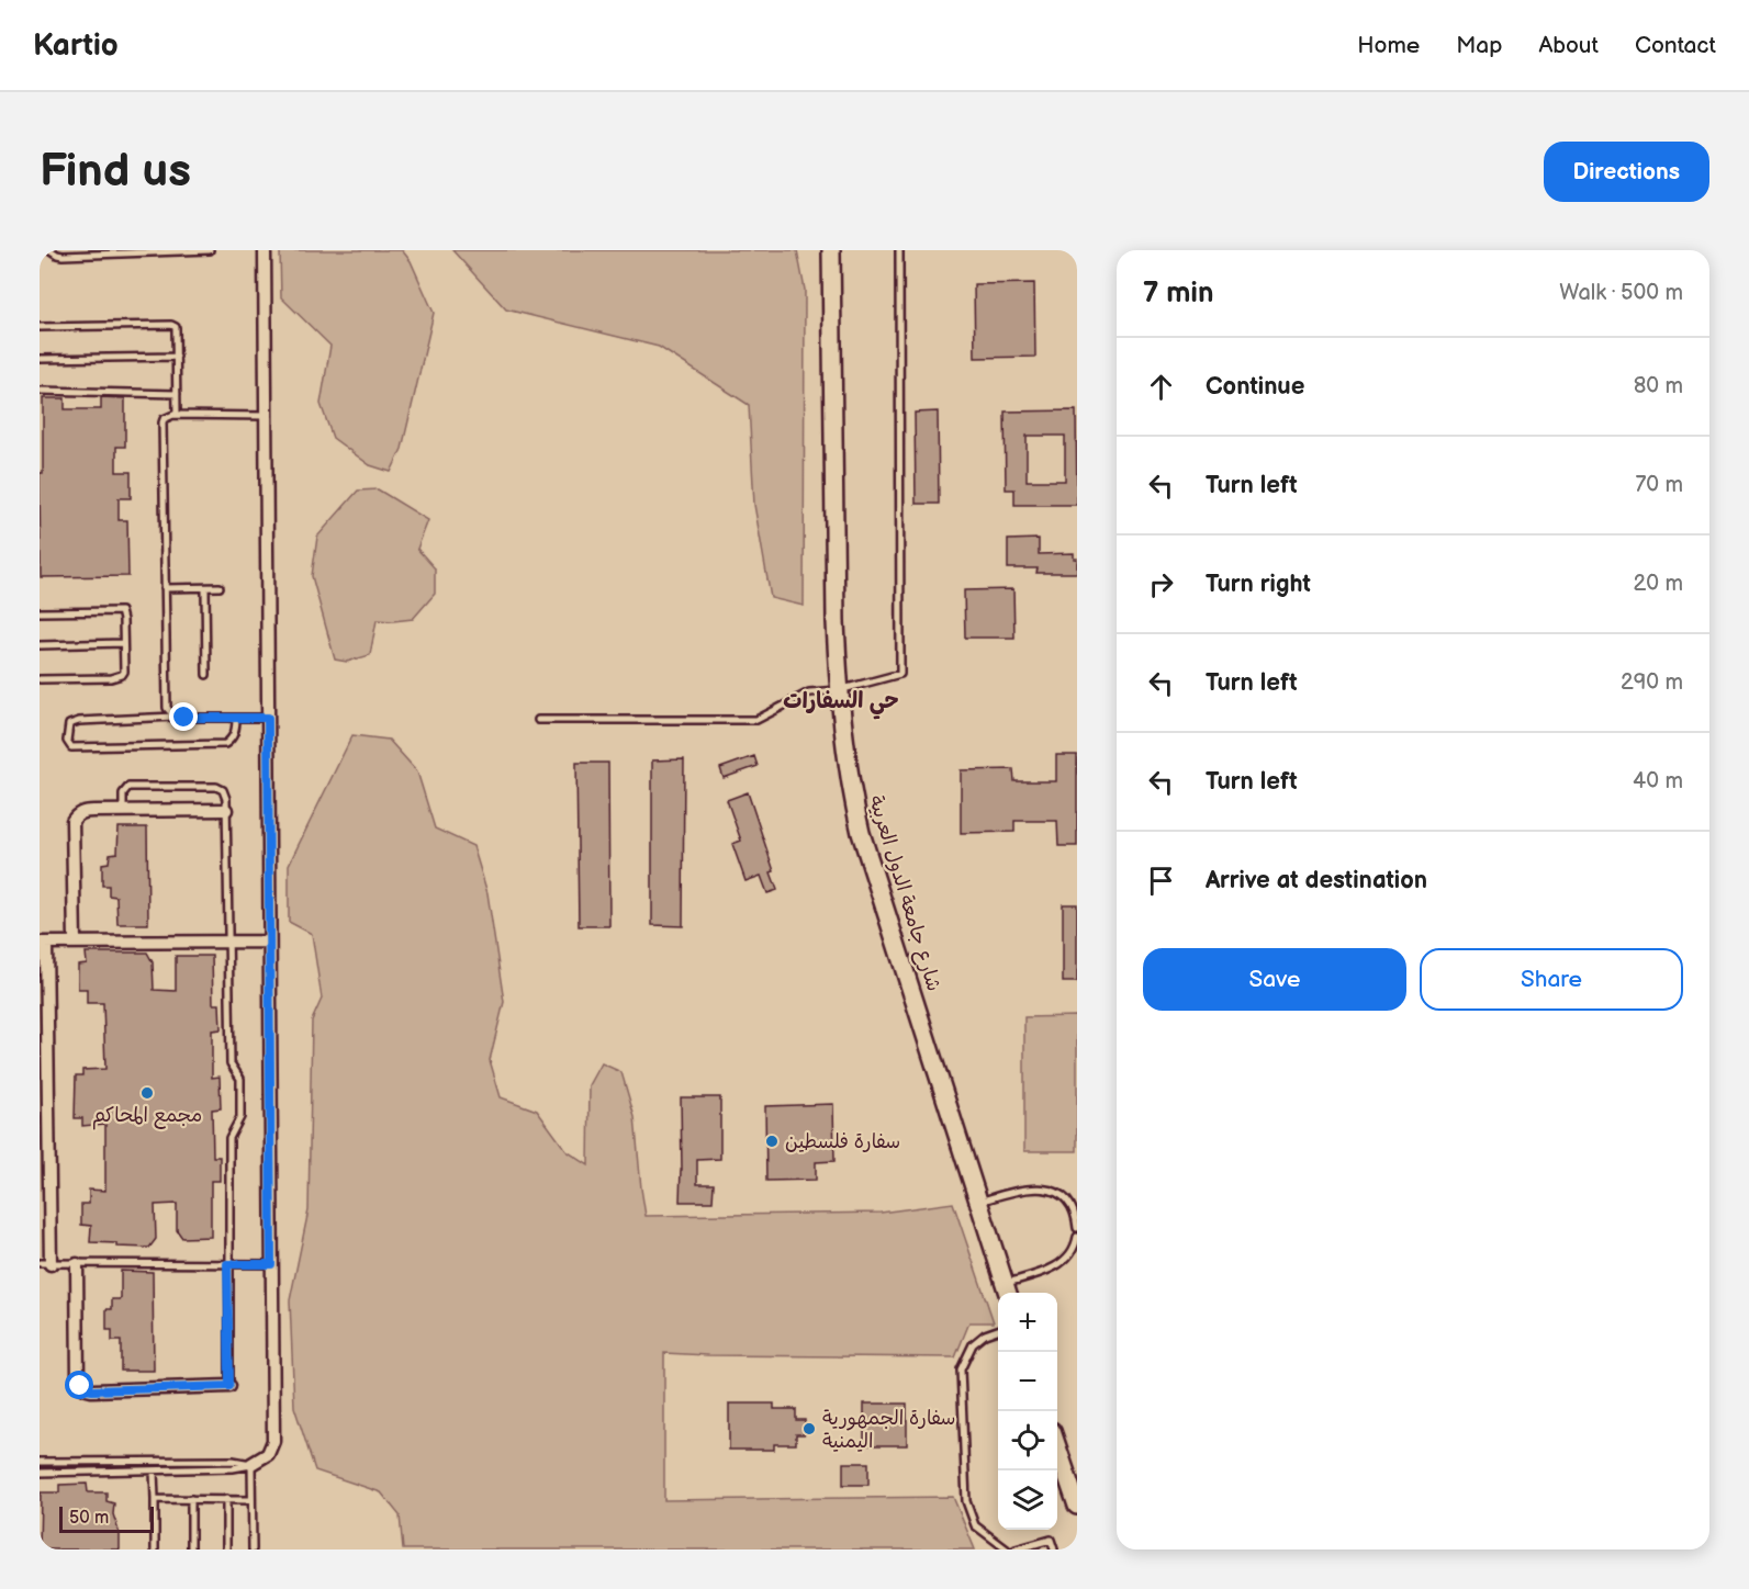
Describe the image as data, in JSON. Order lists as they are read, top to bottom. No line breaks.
{"streets":{"street":["شارع جامعة الدول العربية"]},"districts":["حي السفارات"],"places":["مجمع المحاكم","سفارة فلسطين","سفارة الجمهورية اليمنية"],"scale_bar":"50 m","page":{"header":"Kartio","nav":["Home","Map","About","Contact"],"buttons":["Directions",["Save","Share"]],"title":"Find us","heading":["7 min","Walk · 500 m"],"list":[["Continue","80 m"],["Turn left","70 m"],["Turn right","20 m"],["Turn left","290 m"],["Turn left","40 m"],"Arrive at destination"],"map_buttons":["+","−"],"scale":"50 m"}}
